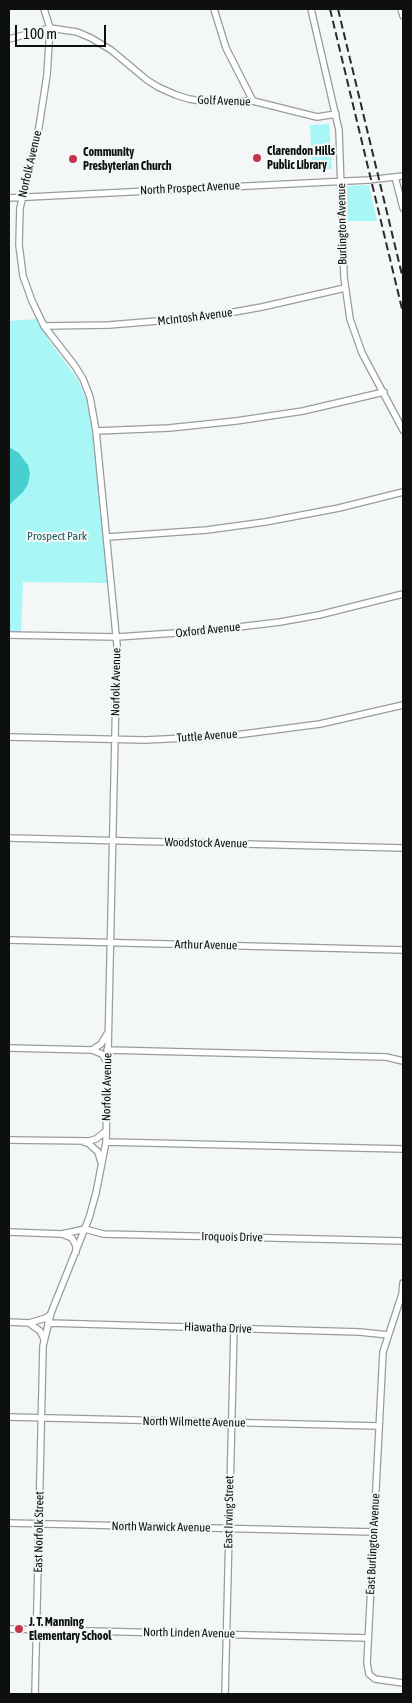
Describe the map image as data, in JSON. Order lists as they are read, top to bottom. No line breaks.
{"streets":{"street":["Golf Avenue","Norfolk Avenue","North Prospect Avenue","Burlington Avenue","McIntosh Avenue","Oxford Avenue","Tuttle Avenue","Woodstock Avenue","Arthur Avenue","Iroquois Drive","Hiawatha Drive","North Wilmette Avenue","East Irving Street","North Warwick Avenue","East Norfolk Street","East Burlington Avenue","North Linden Avenue"]},"crossings":[["Golf Avenue","Norfolk Avenue"],["Golf Avenue","Burlington Avenue"],["Norfolk Avenue","North Prospect Avenue"],["Norfolk Avenue","McIntosh Avenue"],["Norfolk Avenue","Oxford Avenue"],["Norfolk Avenue","Tuttle Avenue"],["Norfolk Avenue","Woodstock Avenue"],["Norfolk Avenue","Arthur Avenue"],["Norfolk Avenue","Iroquois Drive"],["Norfolk Avenue","Hiawatha Drive"],["Norfolk Avenue","East Norfolk Street"],["North Prospect Avenue","Burlington Avenue"],["Burlington Avenue","McIntosh Avenue"],["Hiawatha Drive","East Irving Street"],["Hiawatha Drive","East Burlington Avenue"],["North Wilmette Avenue","East Irving Street"],["North Wilmette Avenue","East Norfolk Street"],["North Wilmette Avenue","East Burlington Avenue"],["East Irving Street","North Warwick Avenue"],["East Irving Street","North Linden Avenue"],["North Warwick Avenue","East Norfolk Street"],["North Warwick Avenue","East Burlington Avenue"],["East Norfolk Street","North Linden Avenue"],["East Burlington Avenue","North Linden Avenue"]],"parks":["Prospect Park"],"places":["Clarendon Hills Public Library","Community Presbyterian Church","J. T. Manning Elementary School"],"scale_bar":"100 m"}
